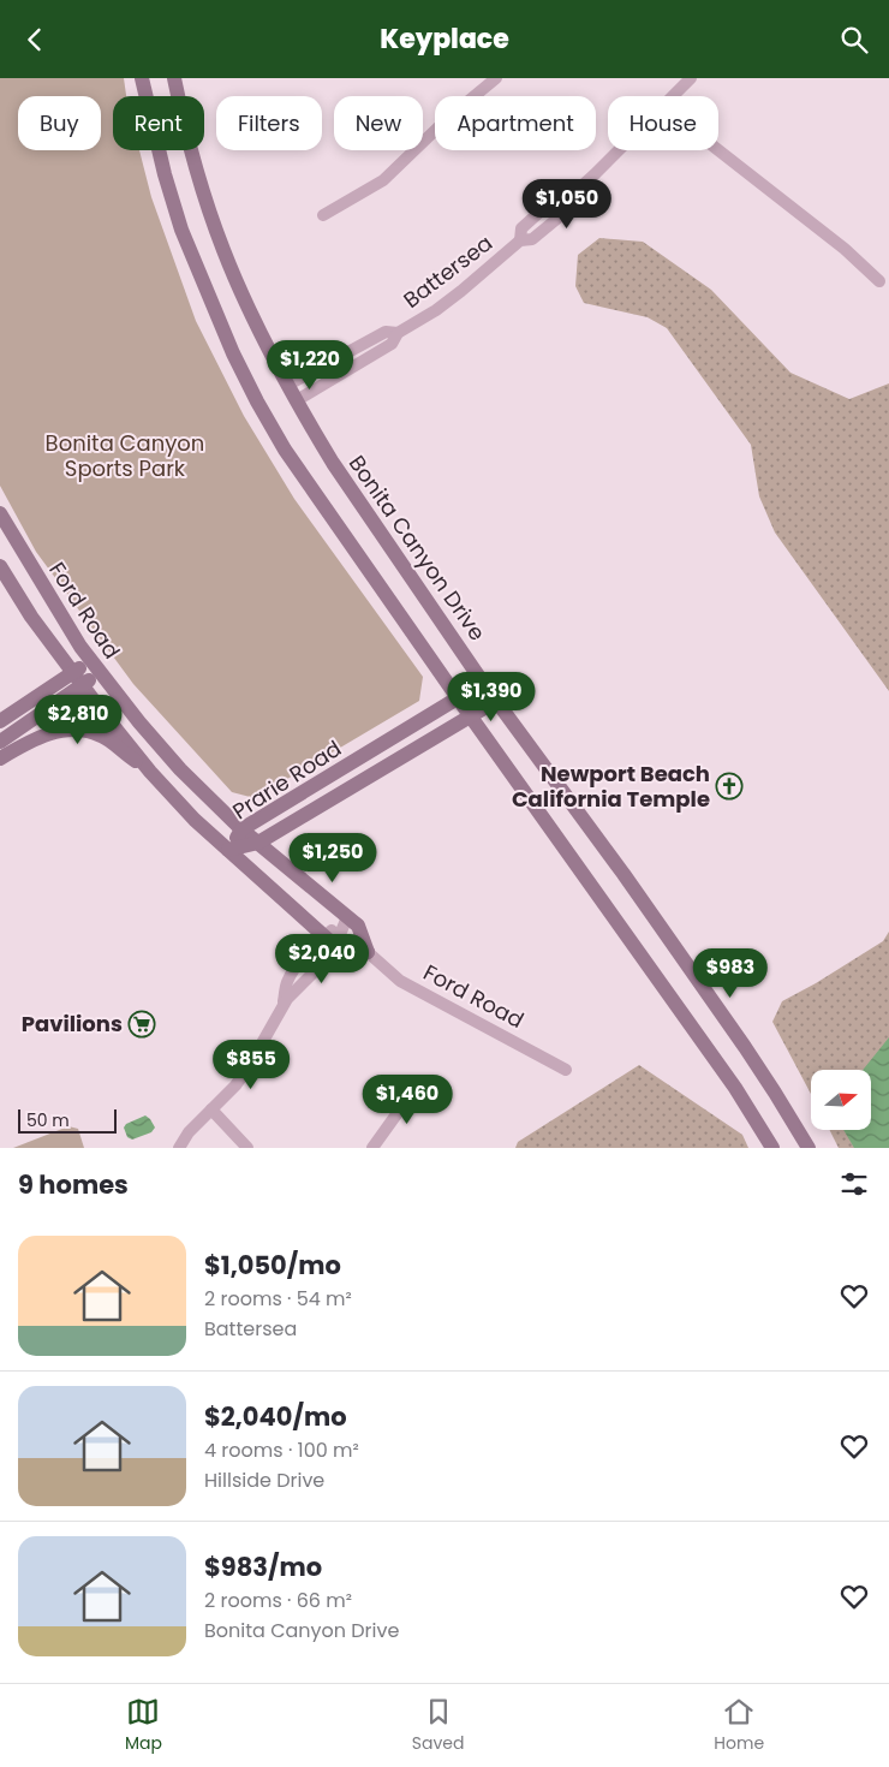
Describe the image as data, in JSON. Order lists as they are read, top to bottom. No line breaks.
{"streets":{"main road":["Bonita Canyon Drive","Ford Road","Prarie Road"],"street":["Battersea"]},"crossings":[["Battersea","Bonita Canyon Drive"],["Bonita Canyon Drive","Prarie Road"],["Ford Road","Prarie Road"]],"parks":["Bonita Canyon Sports Park"],"places":{"church":["Newport Beach California Temple"],"supermarket":["Pavilions"]},"scale_bar":"50 m","north":"right","page":{"header":"Keyplace","chip":["Buy","Rent","Filters","New","Apartment","House"],"price":["$1,050","$1,220","$1,390","$2,810","$1,250","$2,040","$983","$855","$1,460"],"scale":"50 m","heading":"9 homes","list":[{"name":"$1,050/mo","note":"2 rooms · 54 m² · Battersea"},{"name":"$2,040/mo","note":"4 rooms · 100 m² · Hillside Drive"},{"name":"$983/mo","note":"2 rooms · 66 m² · Bonita Canyon Drive"}],"tabs":["Map","Saved","Home"]}}
